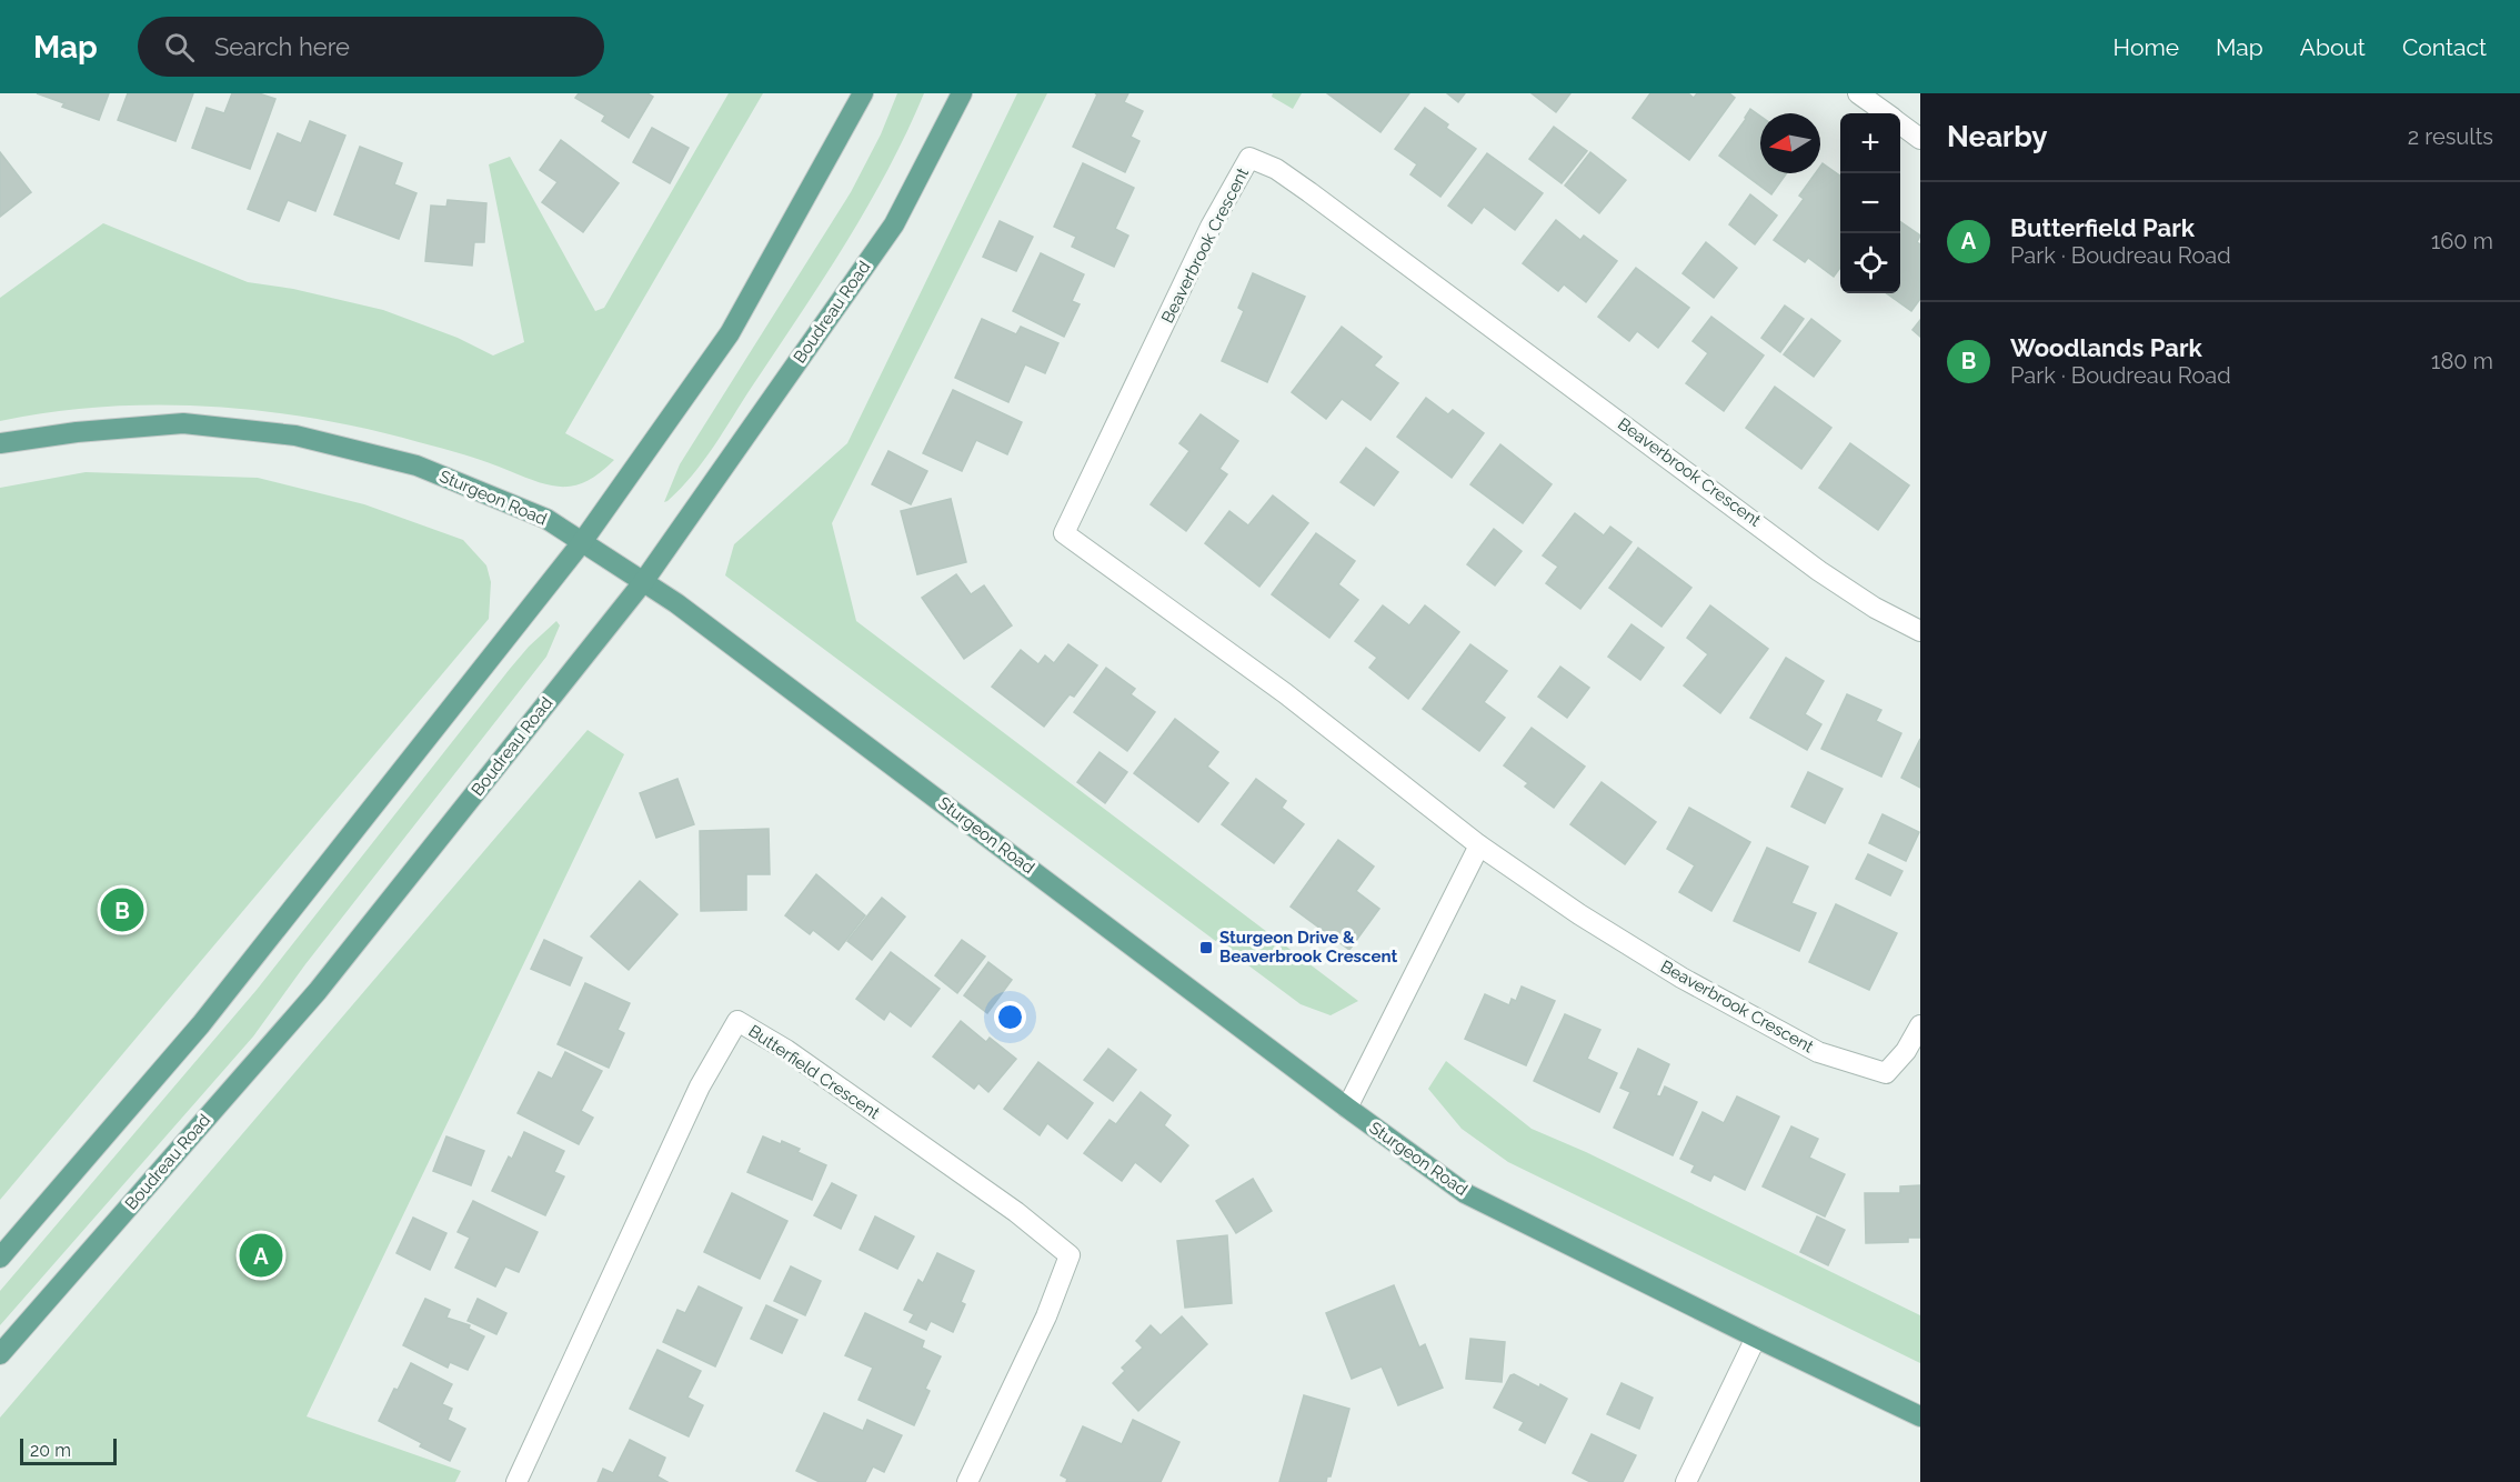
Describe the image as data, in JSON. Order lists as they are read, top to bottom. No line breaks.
{"streets":{"main road":["Boudreau Road","Sturgeon Road"],"street":["Beaverbrook Crescent","Butterfield Crescent"]},"crossings":[["Boudreau Road","Sturgeon Road"]],"places":{"transit":["Sturgeon Drive & Beaverbrook Crescent"]},"scale_bar":"20 m","north":"left","page":{"header":"Map","search":"Search here","nav":["Home","Map","About","Contact"],"heading":["Nearby","2 results"],"map_buttons":["+","−"],"list":[{"mark":"A","name":"Butterfield Park","note":"Park · Boudreau Road","value":"160 m"},{"mark":"B","name":"Woodlands Park","note":"Park · Boudreau Road","value":"180 m"}],"pins":["B","A"],"scale":"20 m"}}
